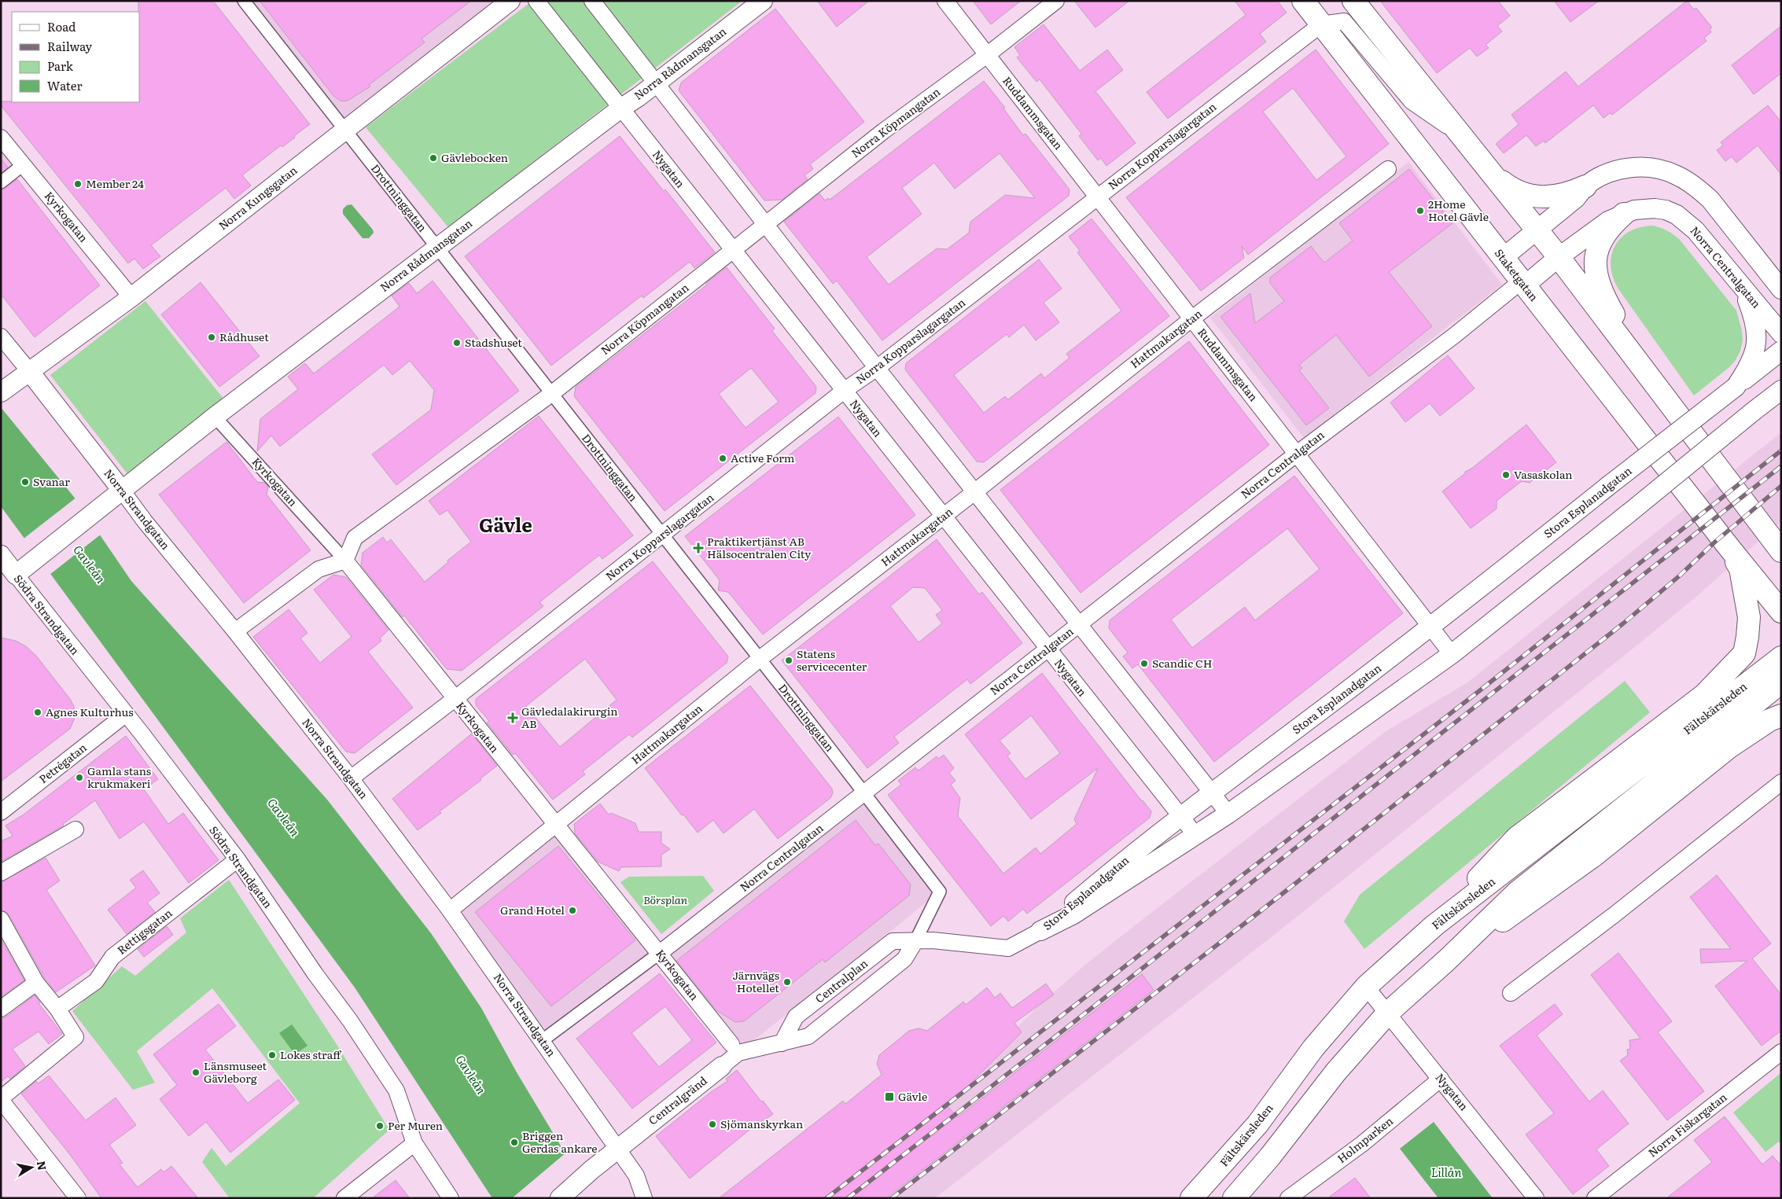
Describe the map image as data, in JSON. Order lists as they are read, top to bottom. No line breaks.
{"streets":{"main road":["Staketgatan","Fältskärsleden"],"street":["Norra Rådmansgatan","Ruddammsgatan","Norra Köpmangatan","Norra Kopparslagargatan","Nygatan","Norra Kungsgatan","Drottninggatan","Kyrkogatan","Norra Centralgatan","Hattmakargatan","Stora Esplanadgatan","Norra Strandgatan","Södra Strandgatan","Petrégatan","Rettigsgatan","Centralplan","Centralgränd","Norra Fiskargatan","Holmparken"]},"crossings":[["Norra Rådmansgatan","Nygatan"],["Norra Rådmansgatan","Drottninggatan"],["Norra Rådmansgatan","Kyrkogatan"],["Norra Rådmansgatan","Norra Strandgatan"],["Norra Rådmansgatan","Södra Strandgatan"],["Ruddammsgatan","Norra Köpmangatan"],["Ruddammsgatan","Norra Kopparslagargatan"],["Ruddammsgatan","Norra Centralgatan"],["Ruddammsgatan","Hattmakargatan"],["Ruddammsgatan","Stora Esplanadgatan"],["Norra Köpmangatan","Nygatan"],["Norra Köpmangatan","Drottninggatan"],["Norra Köpmangatan","Kyrkogatan"],["Norra Kopparslagargatan","Nygatan"],["Norra Kopparslagargatan","Drottninggatan"],["Norra Kopparslagargatan","Kyrkogatan"],["Norra Kopparslagargatan","Staketgatan"],["Norra Kopparslagargatan","Norra Strandgatan"],["Nygatan","Norra Centralgatan"],["Nygatan","Hattmakargatan"],["Nygatan","Stora Esplanadgatan"],["Nygatan","Fältskärsleden"],["Nygatan","Holmparken"],["Norra Kungsgatan","Drottninggatan"],["Norra Kungsgatan","Kyrkogatan"],["Norra Kungsgatan","Norra Strandgatan"],["Drottninggatan","Norra Centralgatan"],["Drottninggatan","Hattmakargatan"],["Drottninggatan","Centralplan"],["Kyrkogatan","Norra Centralgatan"],["Kyrkogatan","Hattmakargatan"],["Kyrkogatan","Centralplan"],["Kyrkogatan","Centralgränd"],["Norra Centralgatan","Staketgatan"],["Norra Centralgatan","Norra Strandgatan"],["Hattmakargatan","Norra Strandgatan"],["Stora Esplanadgatan","Centralplan"],["Norra Strandgatan","Centralgränd"],["Södra Strandgatan","Petrégatan"],["Södra Strandgatan","Rettigsgatan"],["Centralplan","Centralgränd"]],"districts":["Gävle"],"water":["Gavleån","Lillån"],"parks":["Börsplan"],"places":{"other":["Gävlebocken","Member 24","2Home Hotel Gävle","Rådhuset","Stadshuset","Active Form","Vasaskolan","Svanar","Statens servicecenter","Scandic CH","Agnes Kulturhus","Gamla stans krukmakeri","Grand Hotel","Järnvägs Hotellet","Lokes straff","Länsmuseet Gävleborg","Sjömanskyrkan","Per Muren","Briggen Gerdas ankare"],"health":["Praktikertjänst AB Hälsocentralen City","Gävledalakirurgin AB"],"transit":["Gävle"]},"legend":["Road","Railway","Park","Water"],"north":"right"}
